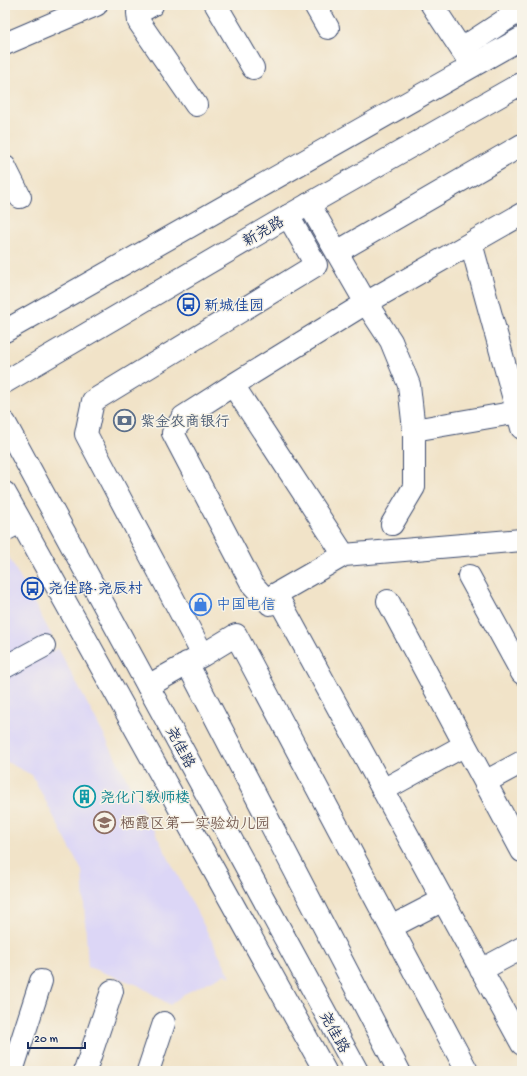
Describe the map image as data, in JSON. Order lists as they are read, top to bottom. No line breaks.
{"streets":{"main road":["新尧路","尧佳路"]},"places":{"bus stop":["新城佳园","尧佳路·尧辰村"],"bank":["紫金农商银行"],"shop":["中国电信"],"building":["尧化门教师楼"],"school or university":["栖霞区第一实验幼儿园"]},"scale_bar":"20 m"}
